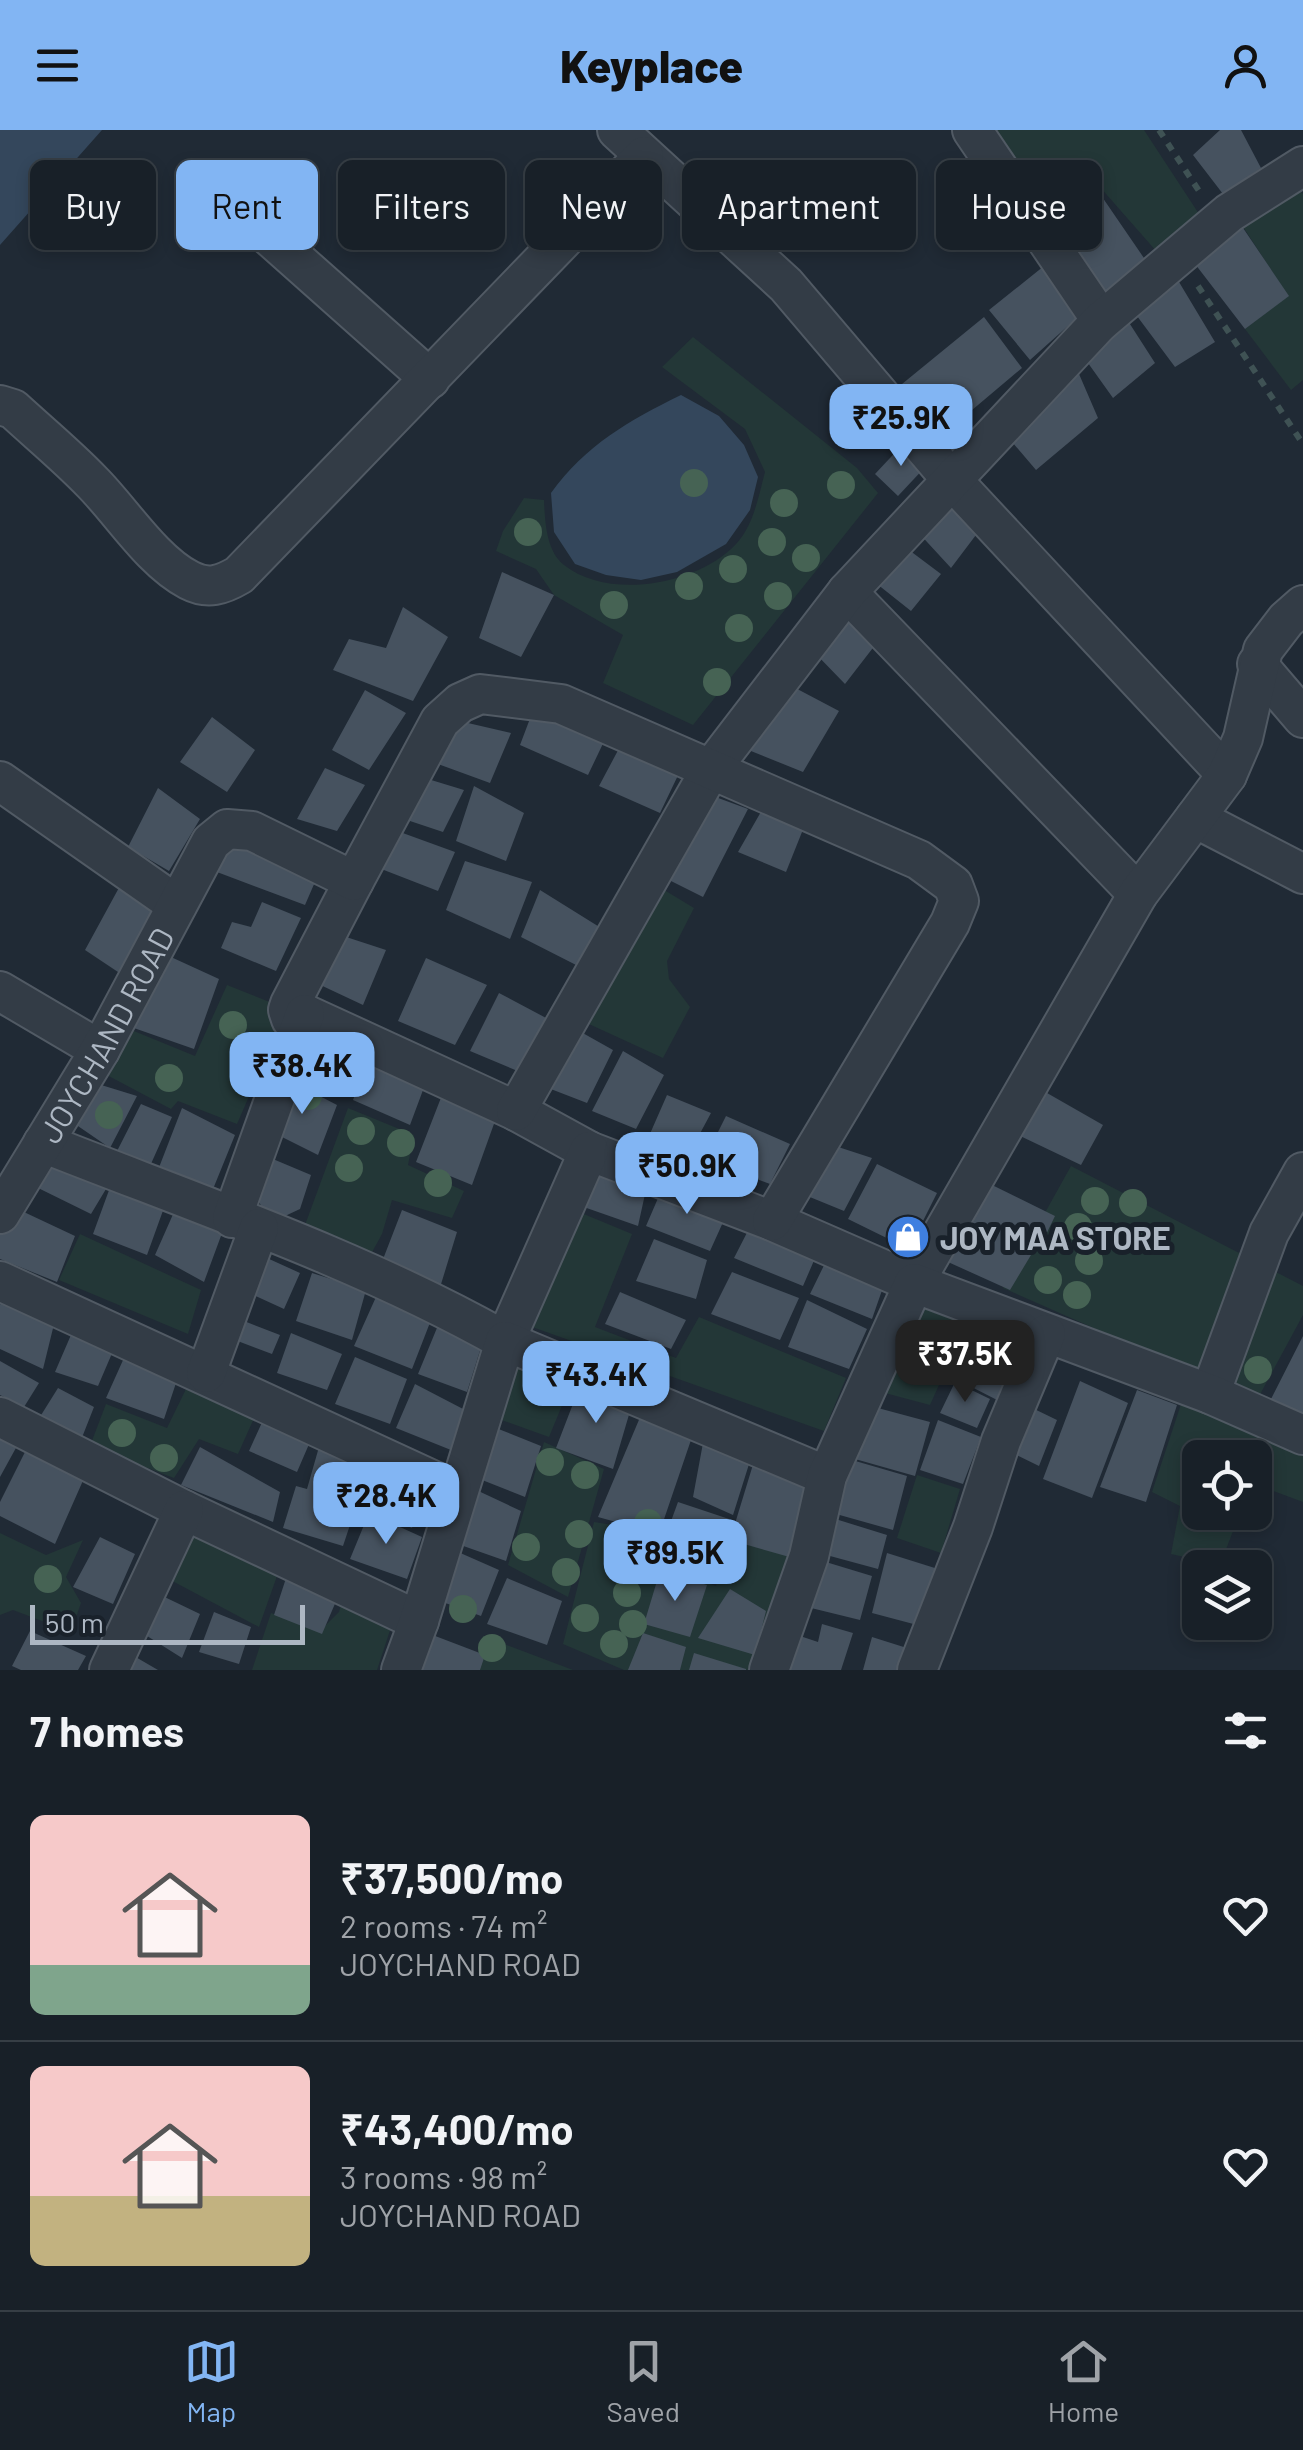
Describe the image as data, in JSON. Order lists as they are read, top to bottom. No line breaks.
{"streets":{"street":["JOYCHAND ROAD"]},"places":{"shop":["JOY MAA STORE"]},"scale_bar":"50 m","page":{"header":"Keyplace","chip":["Buy","Rent","Filters","New","Apartment","House"],"price":["₹25.9K","₹38.4K","₹50.9K","₹37.5K","₹43.4K","₹28.4K","₹89.5K"],"scale":"50 m","heading":"7 homes","list":[{"name":"₹37,500/mo","note":"2 rooms · 74 m² · JOYCHAND ROAD"},{"name":"₹43,400/mo","note":"3 rooms · 98 m² · JOYCHAND ROAD"}],"tabs":["Map","Saved","Home"]}}
